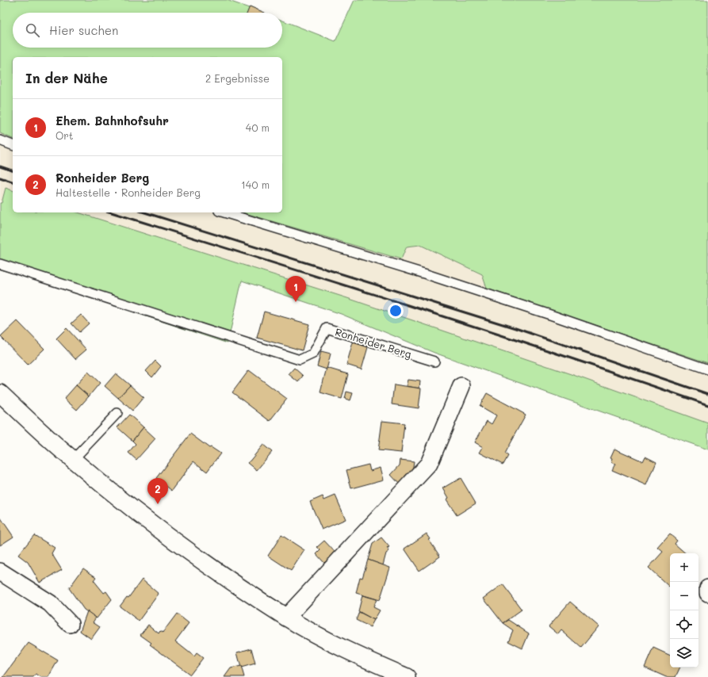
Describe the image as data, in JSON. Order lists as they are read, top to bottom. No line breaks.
{"streets":{"lane":["Ronheider Berg"]},"page":{"search":"Hier suchen","heading":["In der Nähe","2 Ergebnisse"],"list":[{"mark":"1","name":"Ehem. Bahnhofsuhr","note":"Ort","value":"40 m"},{"mark":"2","name":"Ronheider Berg","note":"Haltestelle · Ronheider Berg","value":"140 m"}],"pins":["1","2"],"map_buttons":["+","−"]}}
